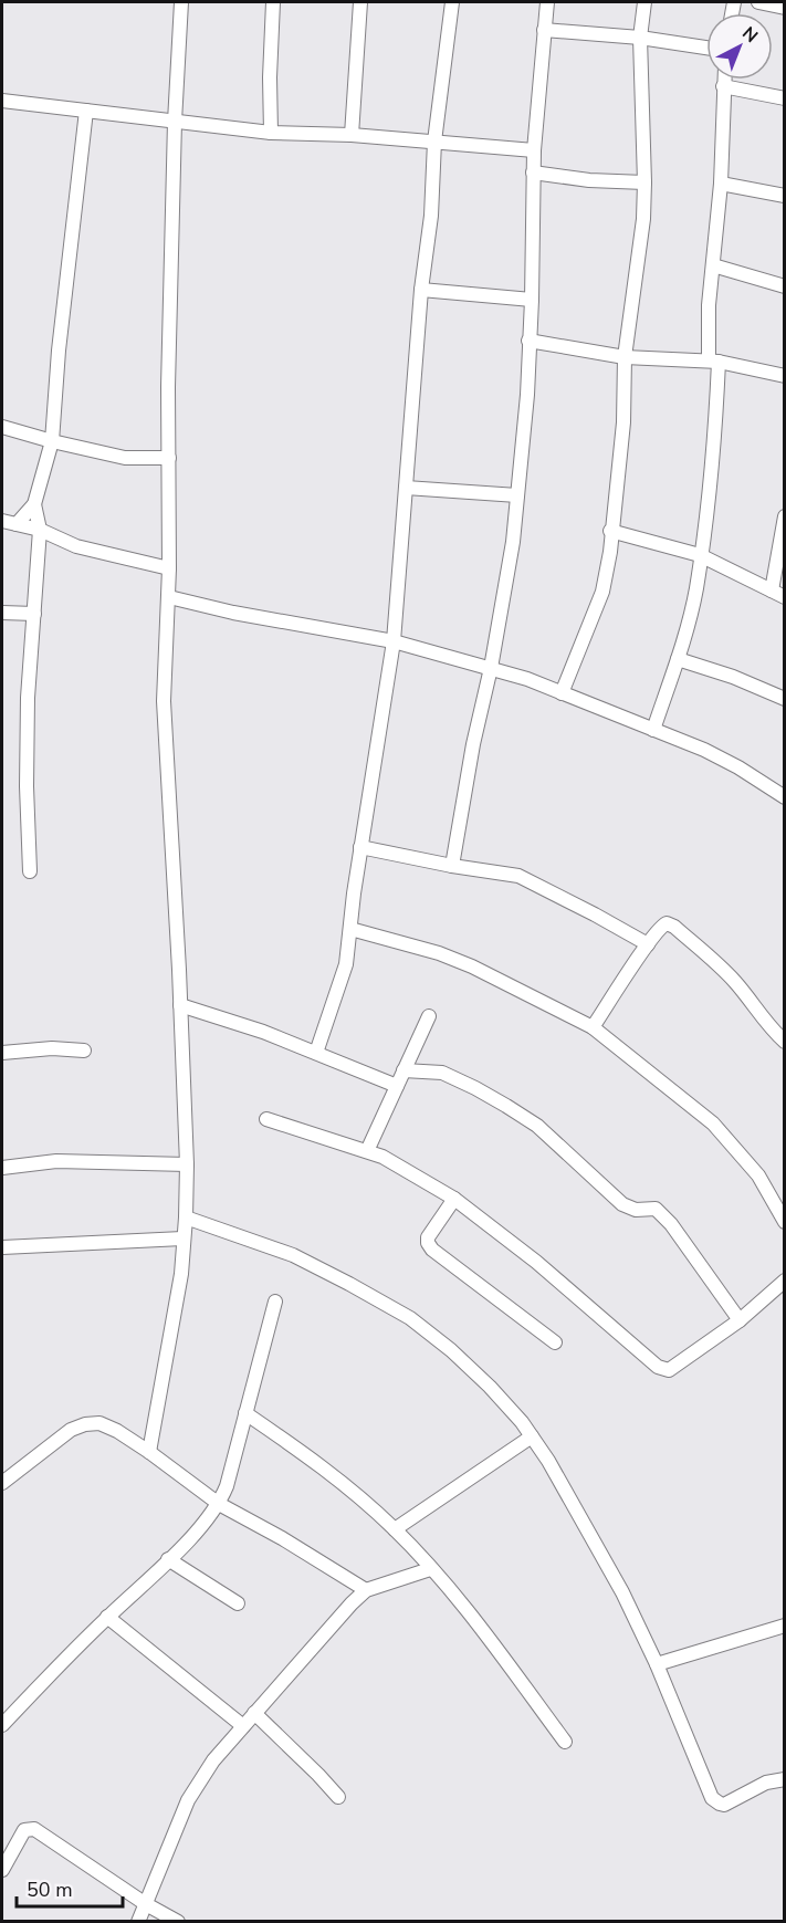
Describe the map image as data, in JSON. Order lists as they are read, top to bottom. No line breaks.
{"scale_bar":"50 m","north":"top right"}
